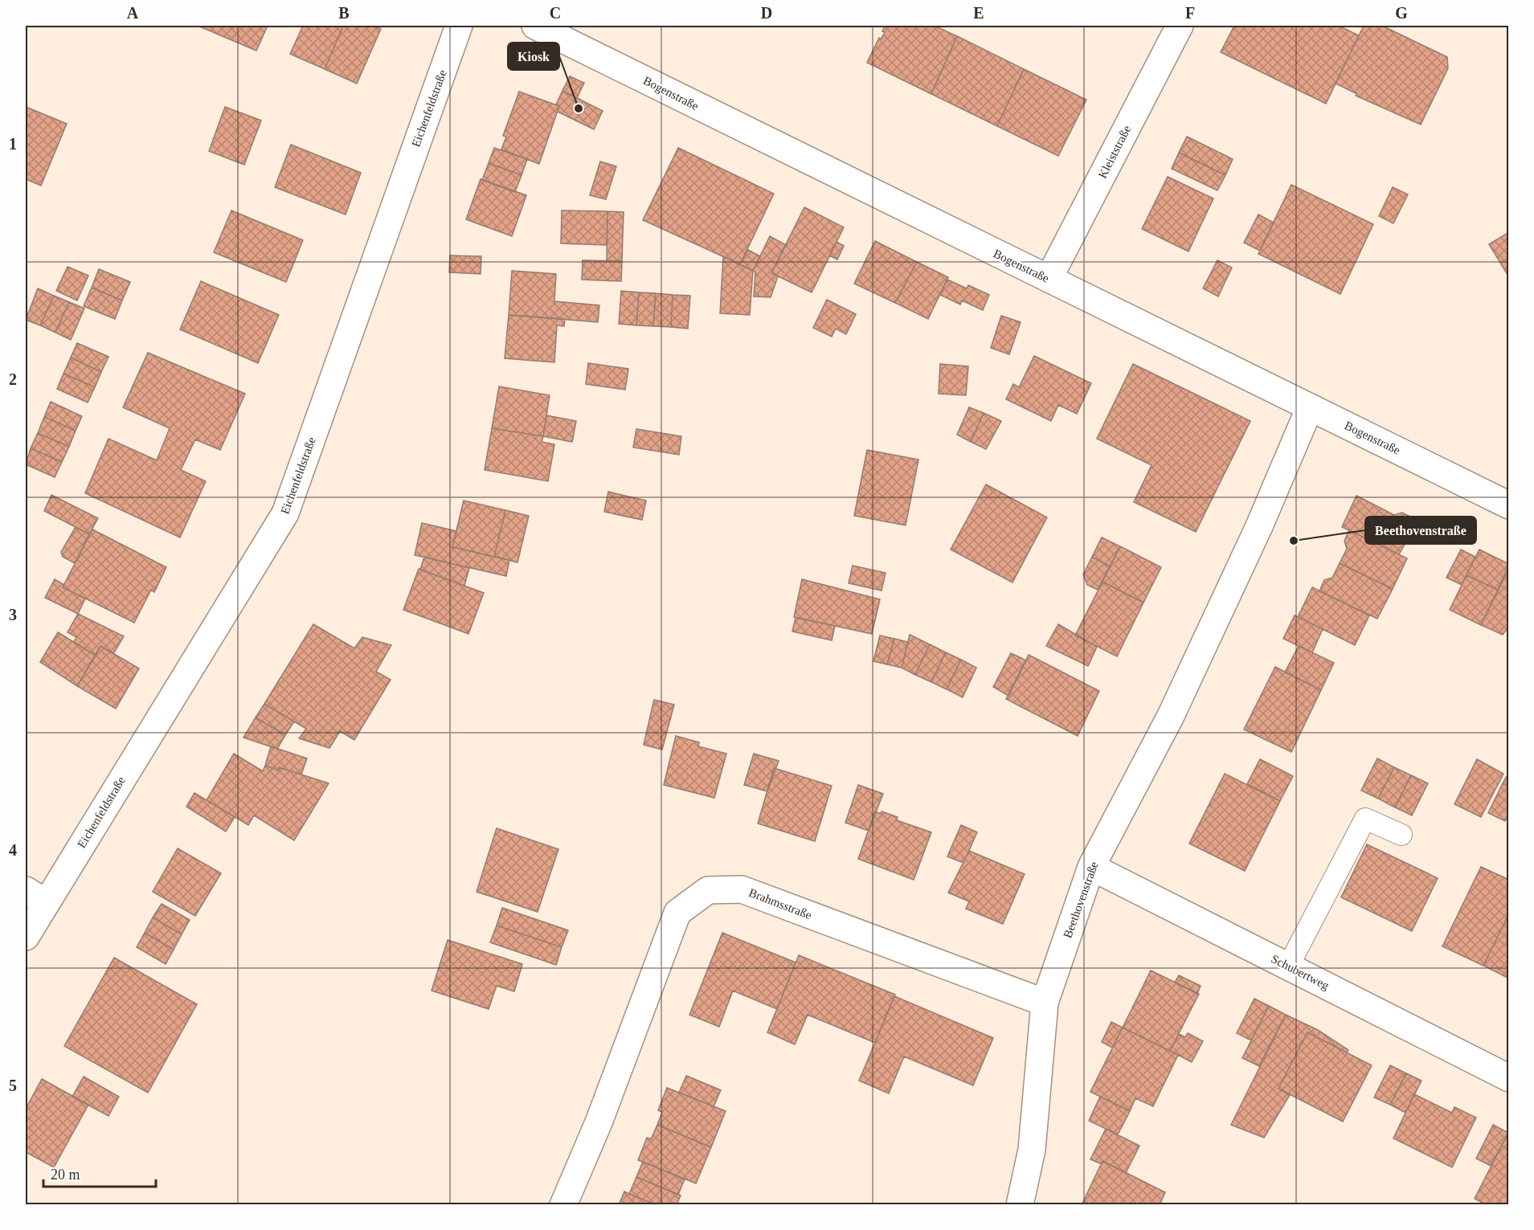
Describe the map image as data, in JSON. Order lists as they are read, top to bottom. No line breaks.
{"streets":{"street":["Bogenstraße","Eichenfeldstraße","Kleiststraße","Beethovenstraße","Brahmsstraße","Schubertweg"]},"crossings":[["Bogenstraße","Kleiststraße"],["Bogenstraße","Beethovenstraße"],["Beethovenstraße","Brahmsstraße"],["Beethovenstraße","Schubertweg"]],"places":["Kiosk","Beethovenstraße"],"scale_bar":"20 m","grid":{"columns":["A","B","C","D","E","F","G"],"rows":["1","2","3","4","5"]}}
